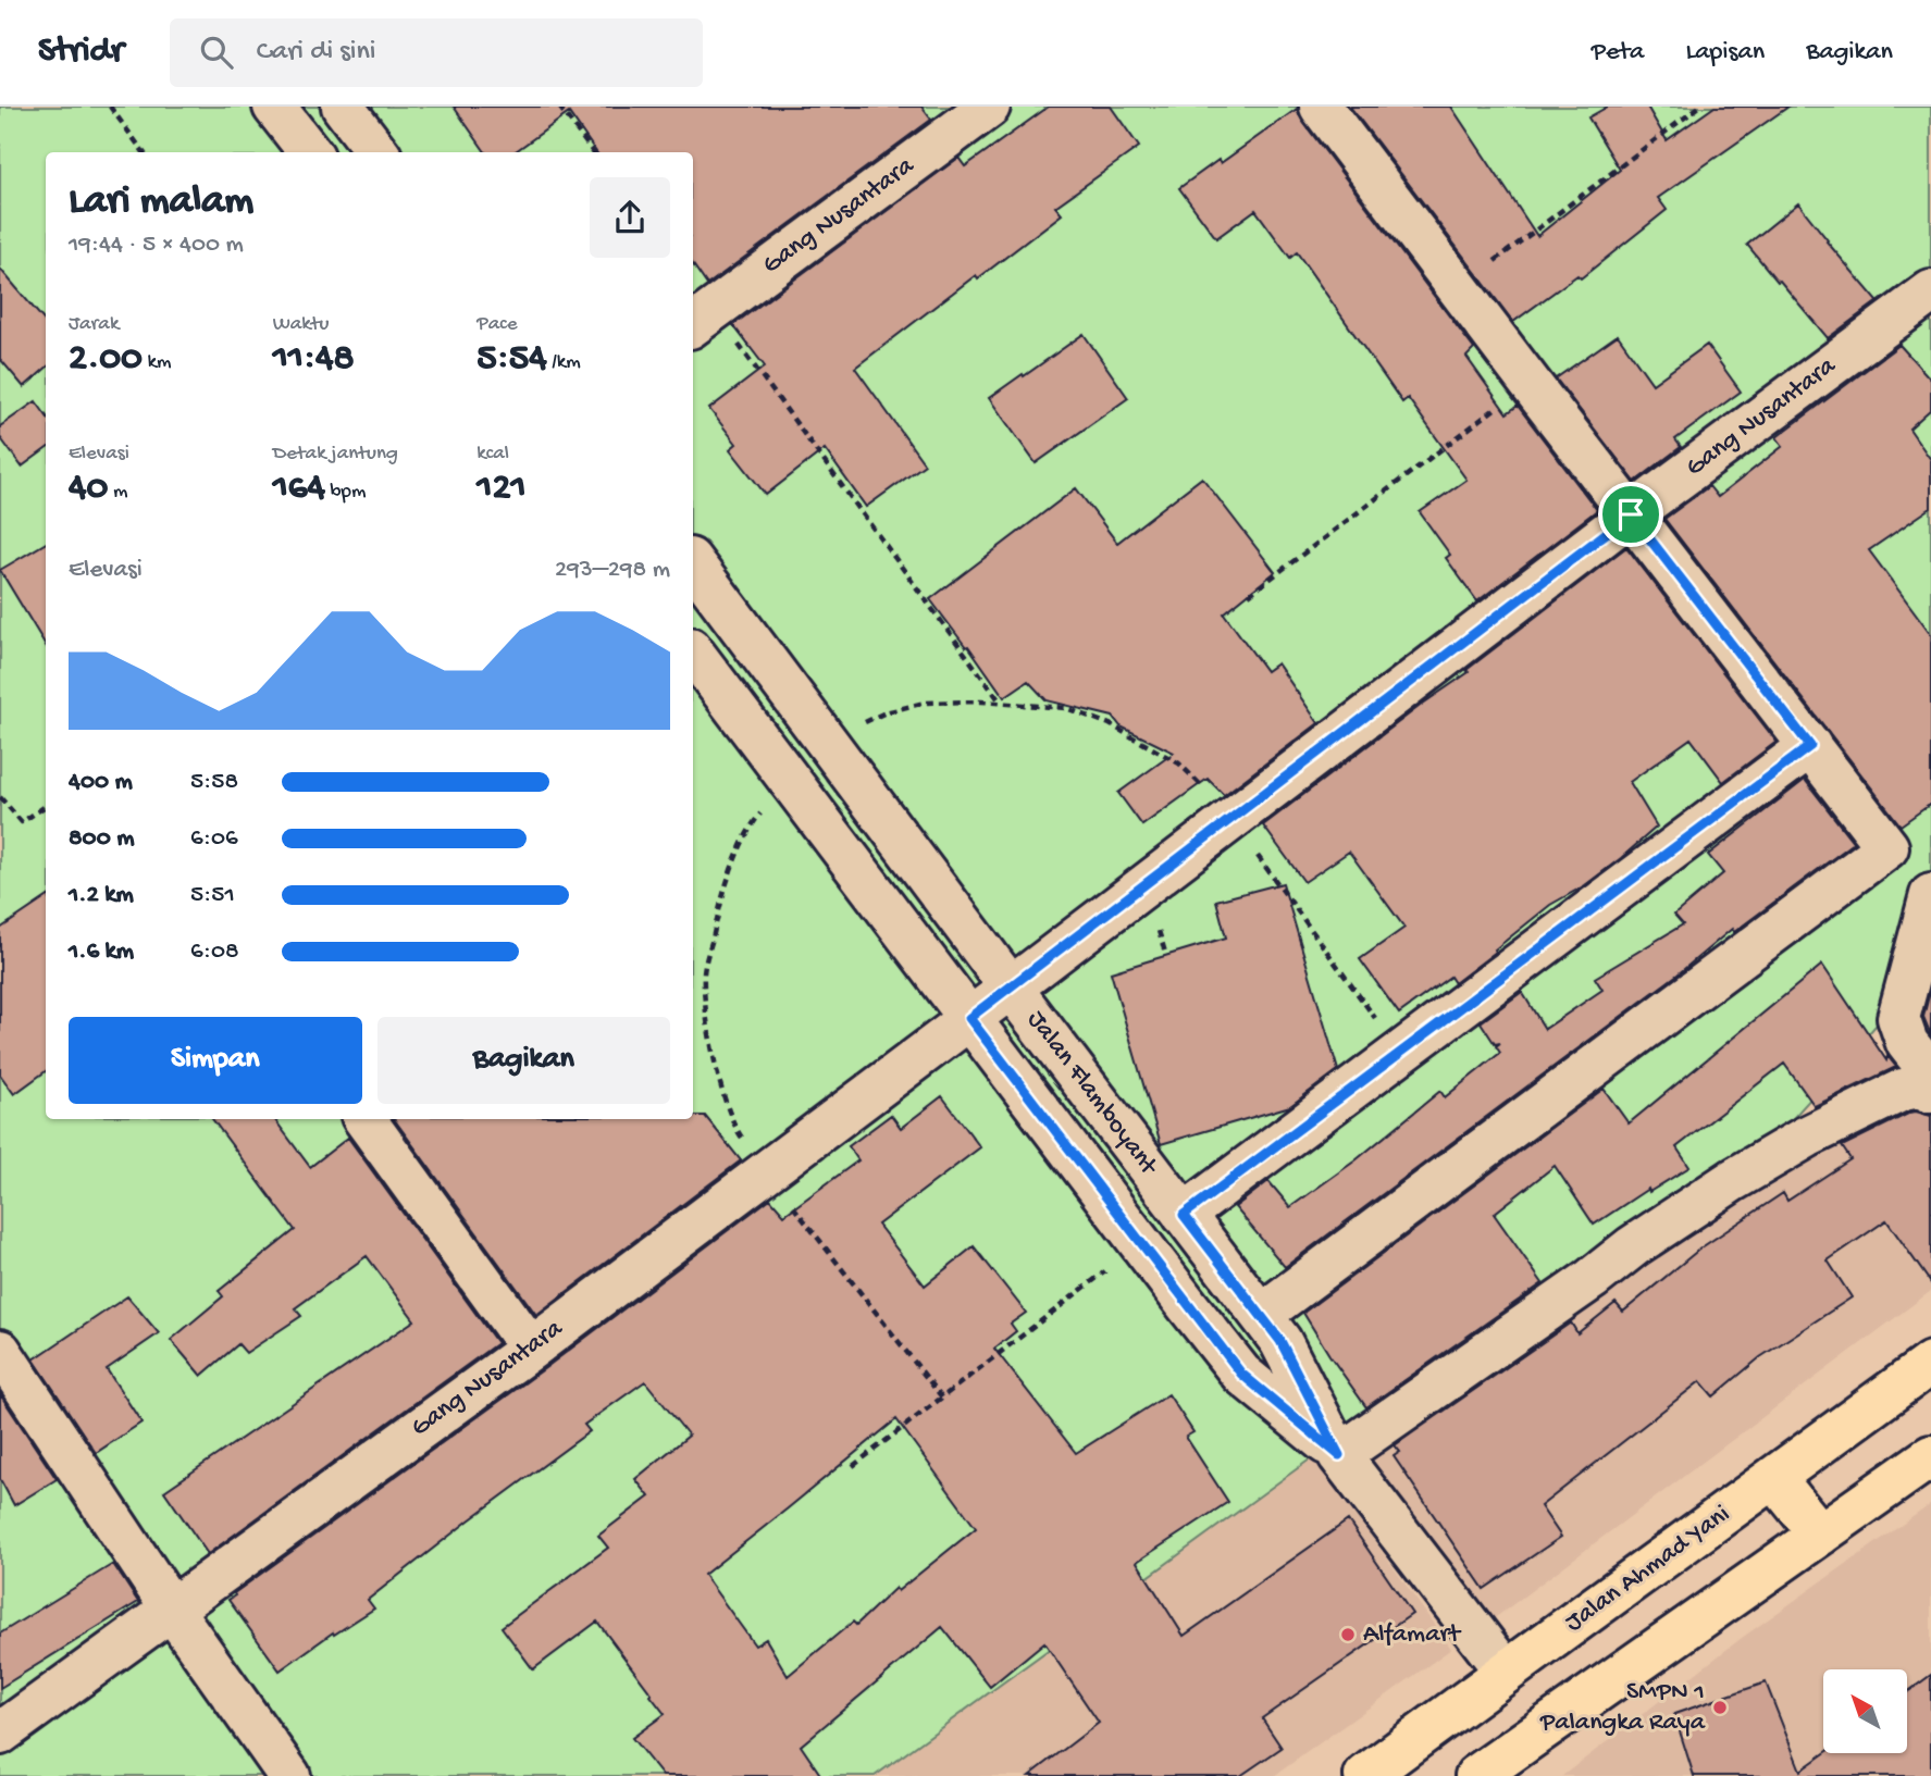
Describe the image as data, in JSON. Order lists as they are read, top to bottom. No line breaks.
{"streets":{"main road":["Jalan Ahmad Yani"],"street":["Gang Nusantara","Jalan Flamboyant"]},"crossings":[["Gang Nusantara","Jalan Flamboyant"],["Jalan Flamboyant","Jalan Ahmad Yani"]],"places":["Alfamart","SMPN 1 Palangka Raya"],"north":"top left","page":{"header":"Stridr","search":"Cari di sini","nav":["Peta","Lapisan","Bagikan"],"heading":["Lari malam","19:44 · 5 × 400 m"],"stats":[["Jarak","2.00 km"],["Waktu","11:48"],["Pace","5:54 /km"],["Elevasi","40 m"],["Detak jantung","164 bpm"],["kcal","121"]],"chart":["Elevasi","293–298 m"],"list":[{"name":"400 m","note":"5:58"},{"name":"800 m","note":"6:06"},{"name":"1.2 km","note":"5:51"},{"name":"1.6 km","note":"6:08"}],"buttons":["Simpan","Bagikan"]}}
